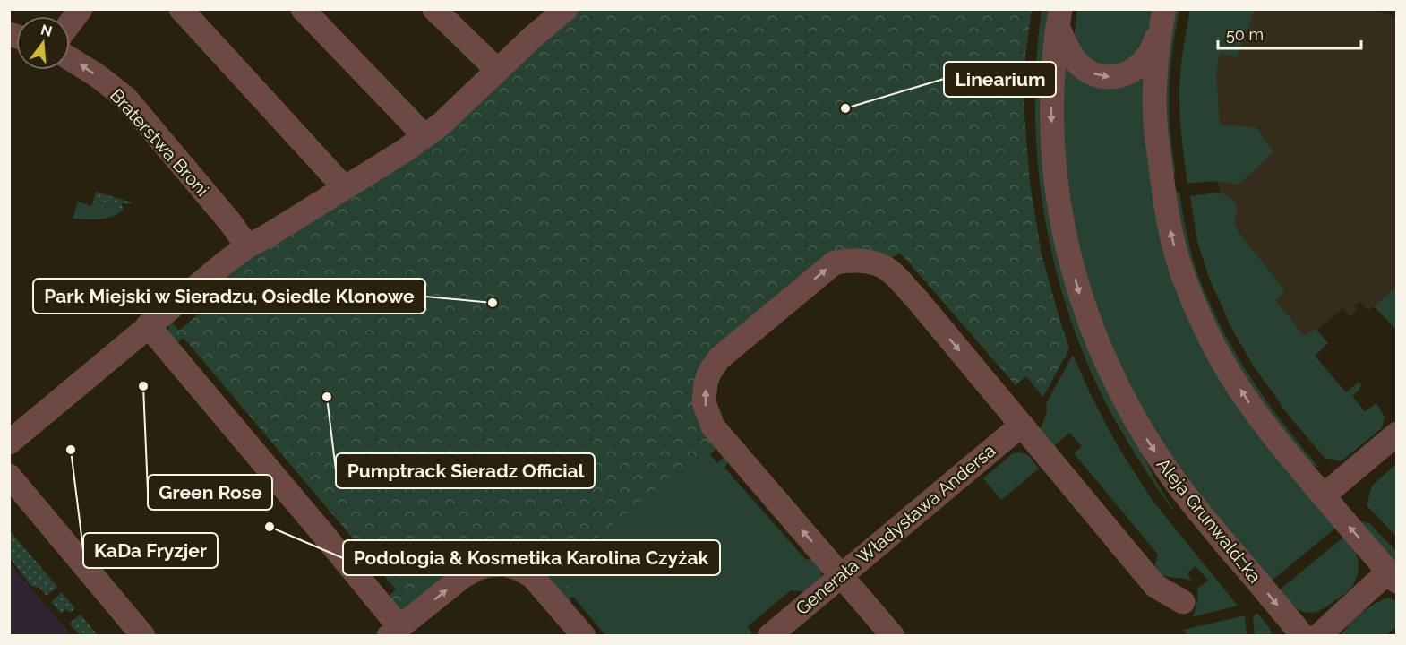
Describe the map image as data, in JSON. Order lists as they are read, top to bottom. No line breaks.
{"streets":{"street":["Braterstwa Broni","Aleja Grunwaldzka","Generała Władysława Andersa"]},"places":["Linearium","Park Miejski w Sieradzu, Osiedle Klonowe","Green Rose","Pumptrack Sieradz Official","KaDa Fryzjer","Podologia & Kosmetika Karolina Czyżak"],"scale_bar":"50 m","north":"top"}
